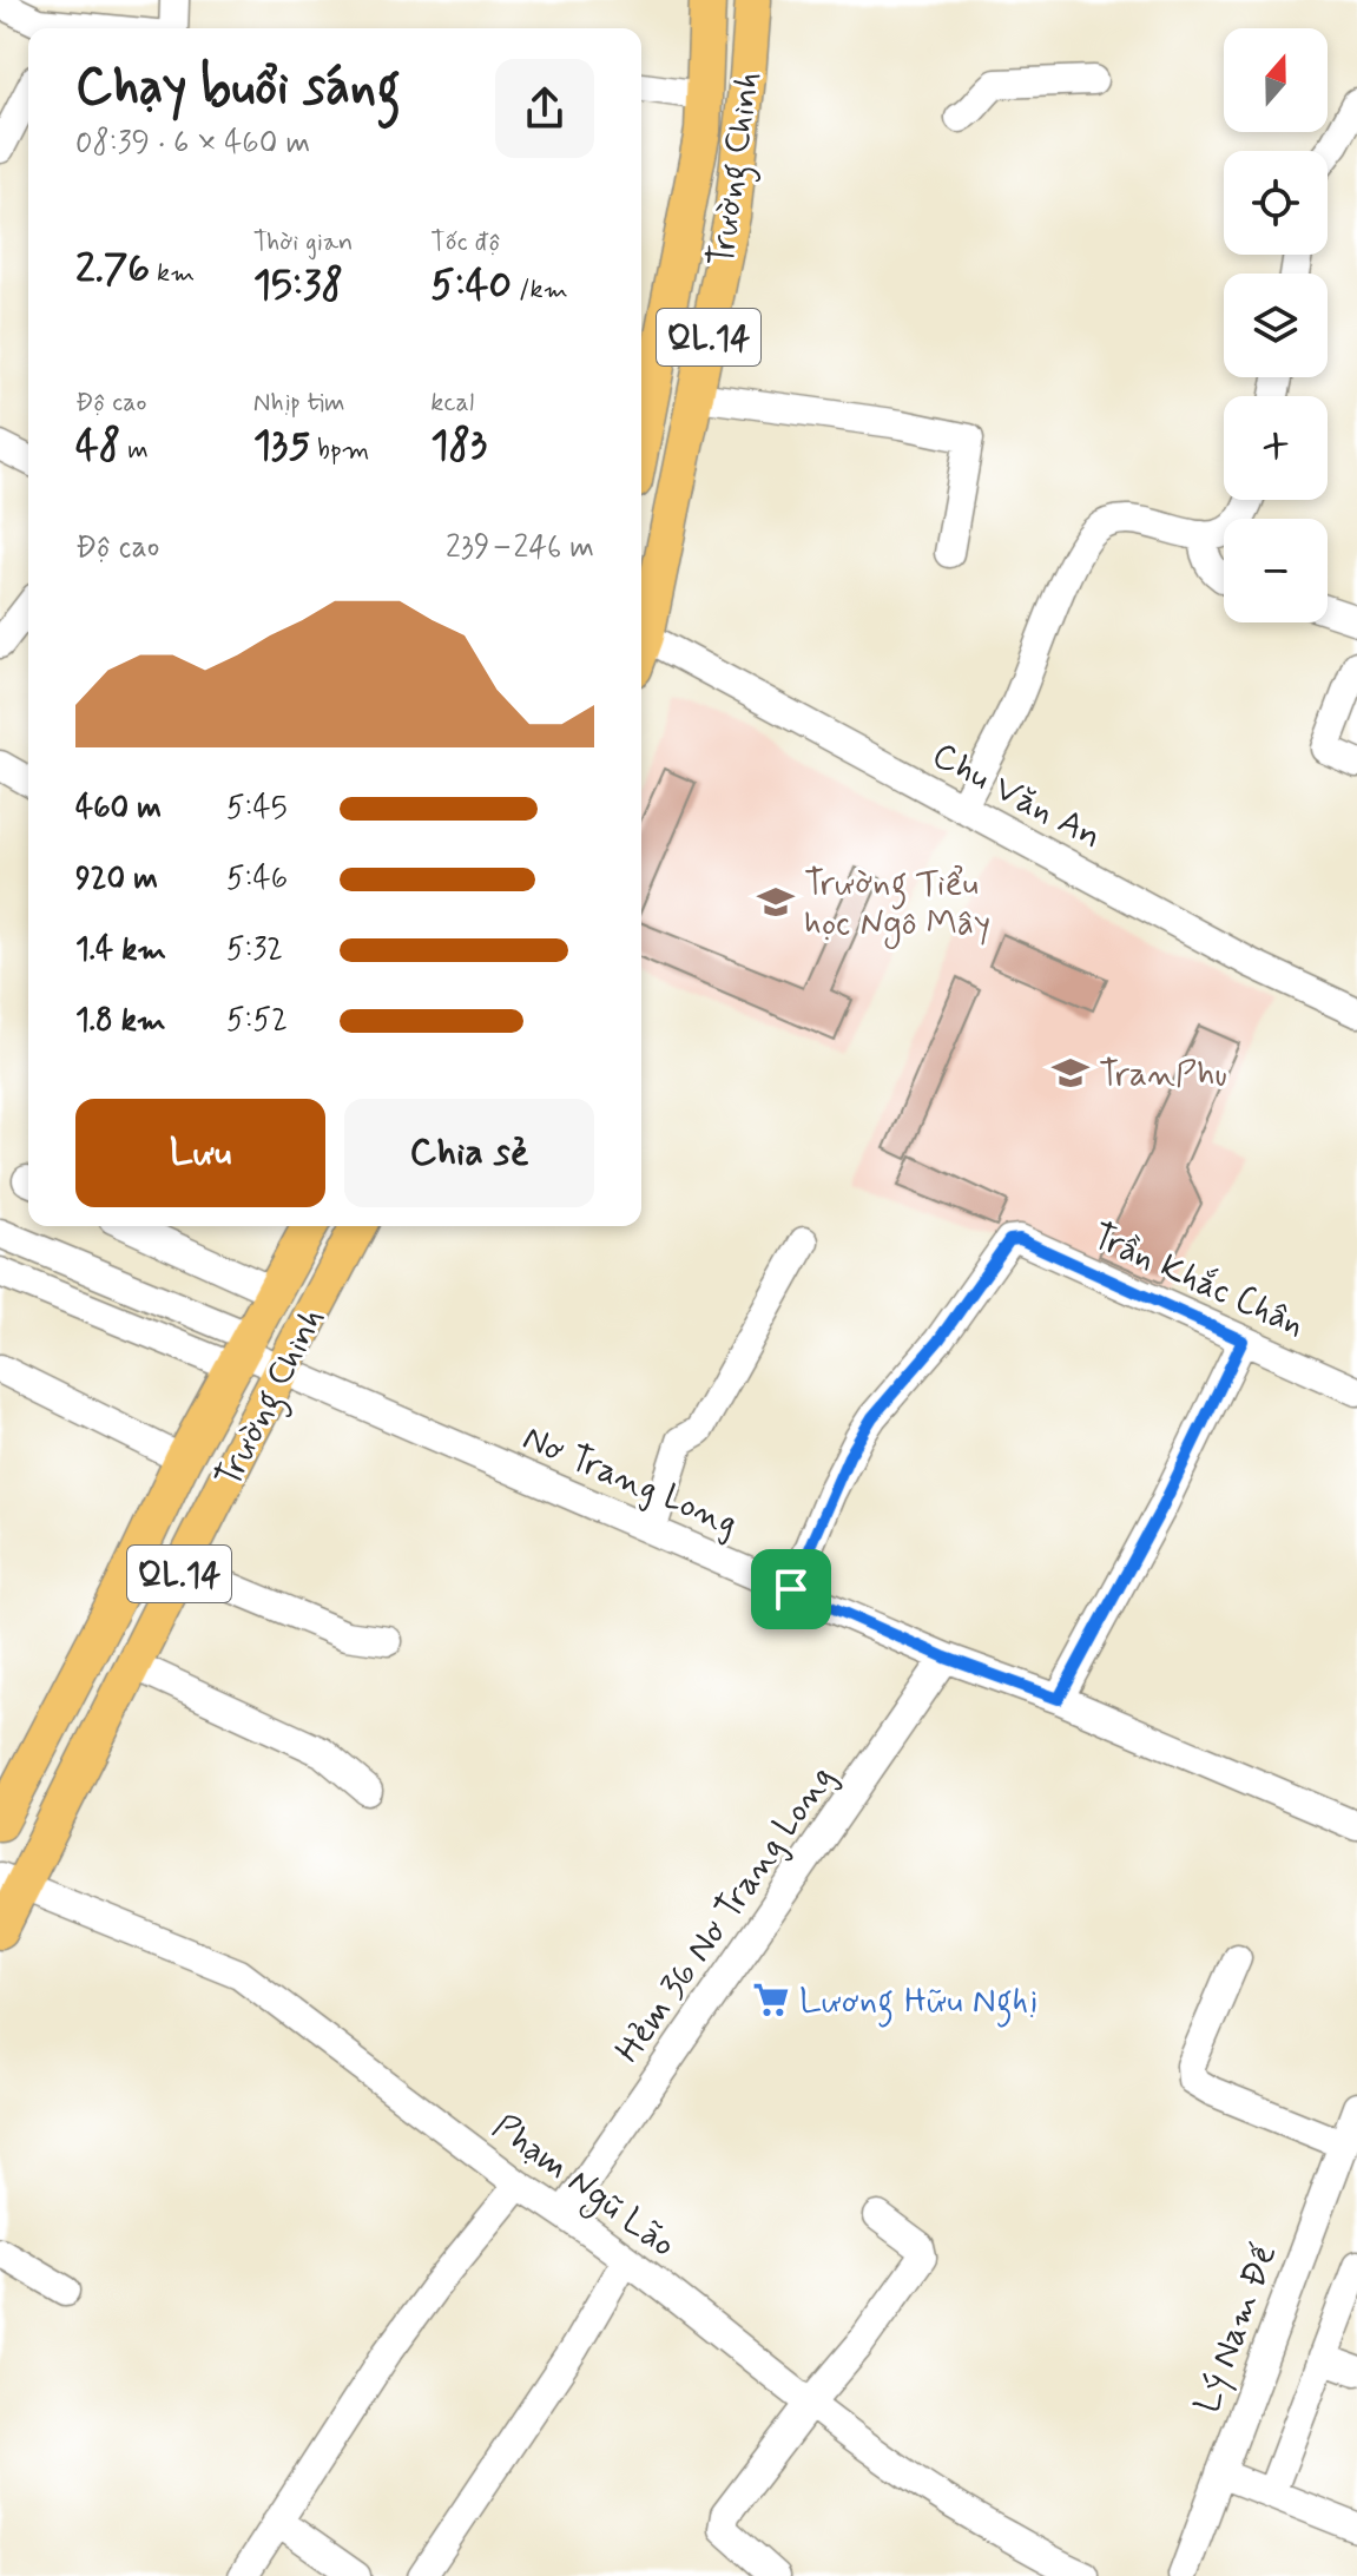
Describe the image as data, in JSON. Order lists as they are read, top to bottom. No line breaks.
{"streets":{"main road":["Trường Chinh","QL.14"],"street":["Chu Văn An","Trần Khắc Chân","Nơ Trang Long","Hẻm 36 Nơ Trang Long","Phạm Ngũ Lão","Lý Nam Đế"]},"crossings":[["Trường Chinh","Nơ Trang Long"],["Trường Chinh","Phạm Ngũ Lão"],["Trần Khắc Chân","Nơ Trang Long"],["Nơ Trang Long","Hẻm 36 Nơ Trang Long"],["Hẻm 36 Nơ Trang Long","Phạm Ngũ Lão"]],"places":{"school or university":["Trường Tiểu học Ngô Mây","TranPhu"],"supermarket":["Lương Hữu Nghị"]},"north":"top","page":{"map_buttons":["+","−"],"heading":["Chạy buổi sáng","08:39 · 6 × 460 m"],"stats":[["2.76 km"],["Thời gian","15:38"],["Tốc độ","5:40 /km"],["Độ cao","48 m"],["Nhịp tim","135 bpm"],["kcal","183"]],"chart":["Độ cao","239–246 m"],"list":[{"name":"460 m","note":"5:45"},{"name":"920 m","note":"5:46"},{"name":"1.4 km","note":"5:32"},{"name":"1.8 km","note":"5:52"}],"buttons":["Lưu","Chia sẻ"]}}
